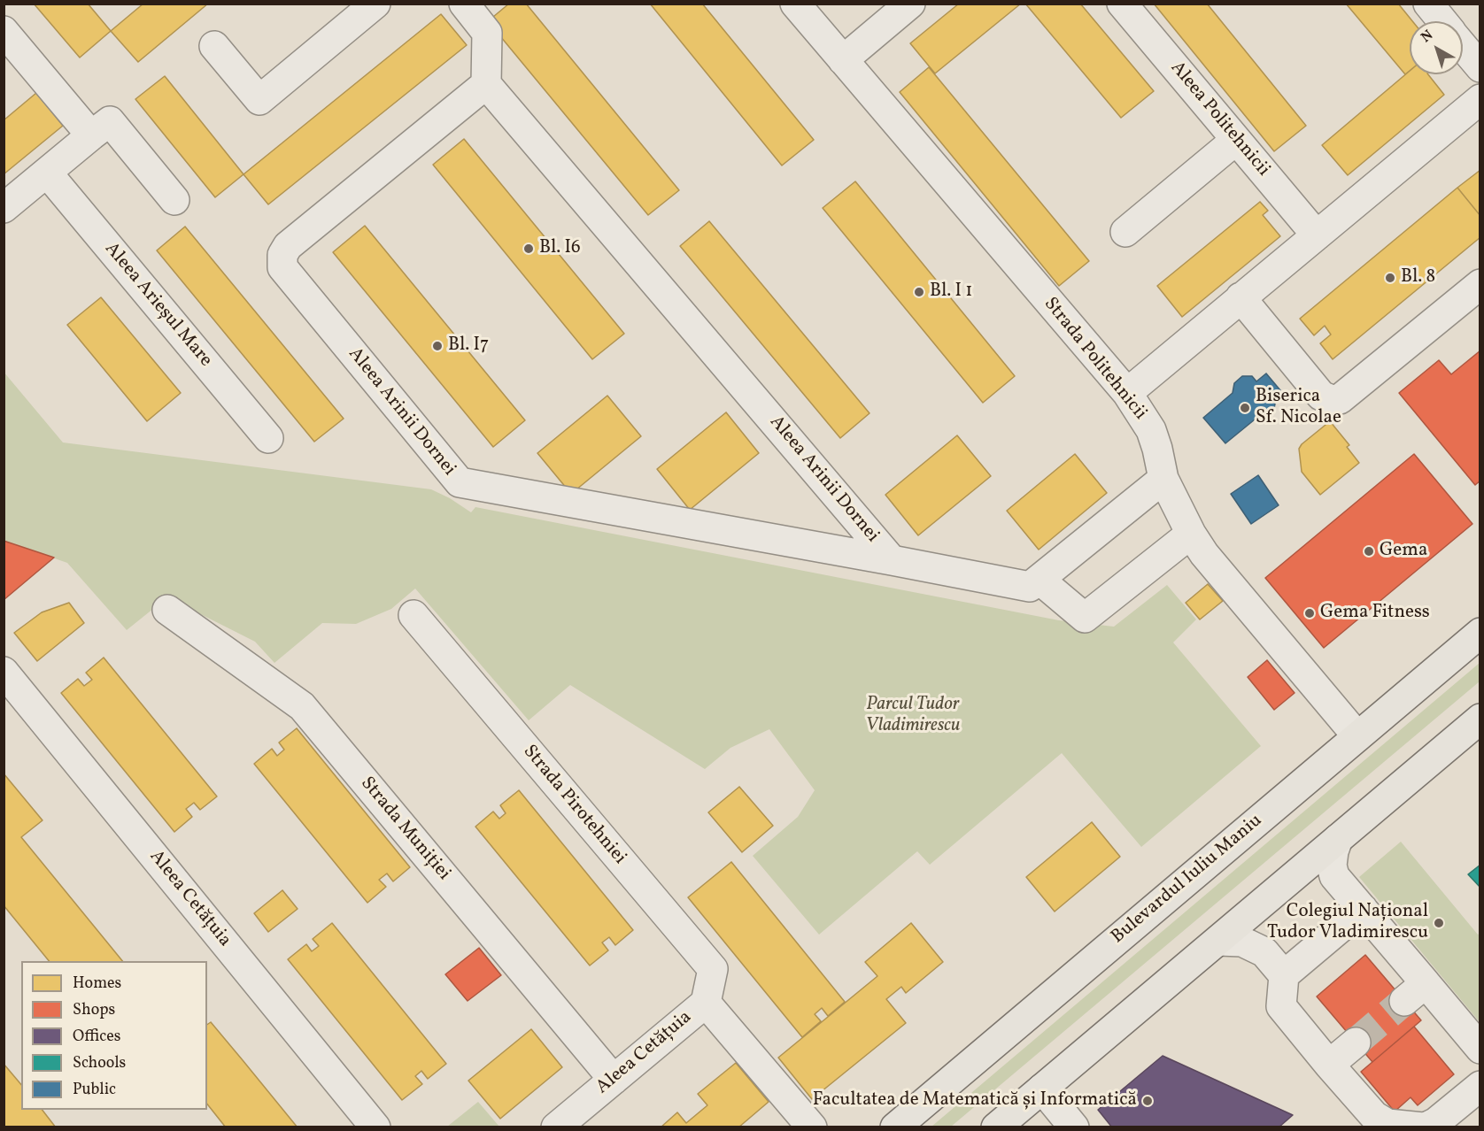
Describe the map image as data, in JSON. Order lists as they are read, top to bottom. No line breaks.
{"streets":{"main road":["Bulevardul Iuliu Maniu"],"street":["Aleea Politehnicii","Aleea Arieșul Mare","Strada Politehnicii","Aleea Arinii Dornei","Strada Pirotehniei","Strada Muniției","Aleea Cetățuia"]},"crossings":[["Strada Politehnicii","Aleea Arinii Dornei"],["Strada Politehnicii","Bulevardul Iuliu Maniu"],["Strada Pirotehniei","Aleea Cetățuia"],["Strada Muniției","Aleea Cetățuia"]],"parks":["Parcul Tudor Vladimirescu"],"places":["Bl. I6","Bl. 8","Bl. I 1","Bl. I7","Biserica Sf. Nicolae","Gema","Gema Fitness","Colegiul Național Tudor Vladimirescu","Facultatea de Matematică și Informatică"],"legend":["Homes","Shops","Offices","Schools","Public"],"north":"top left"}
